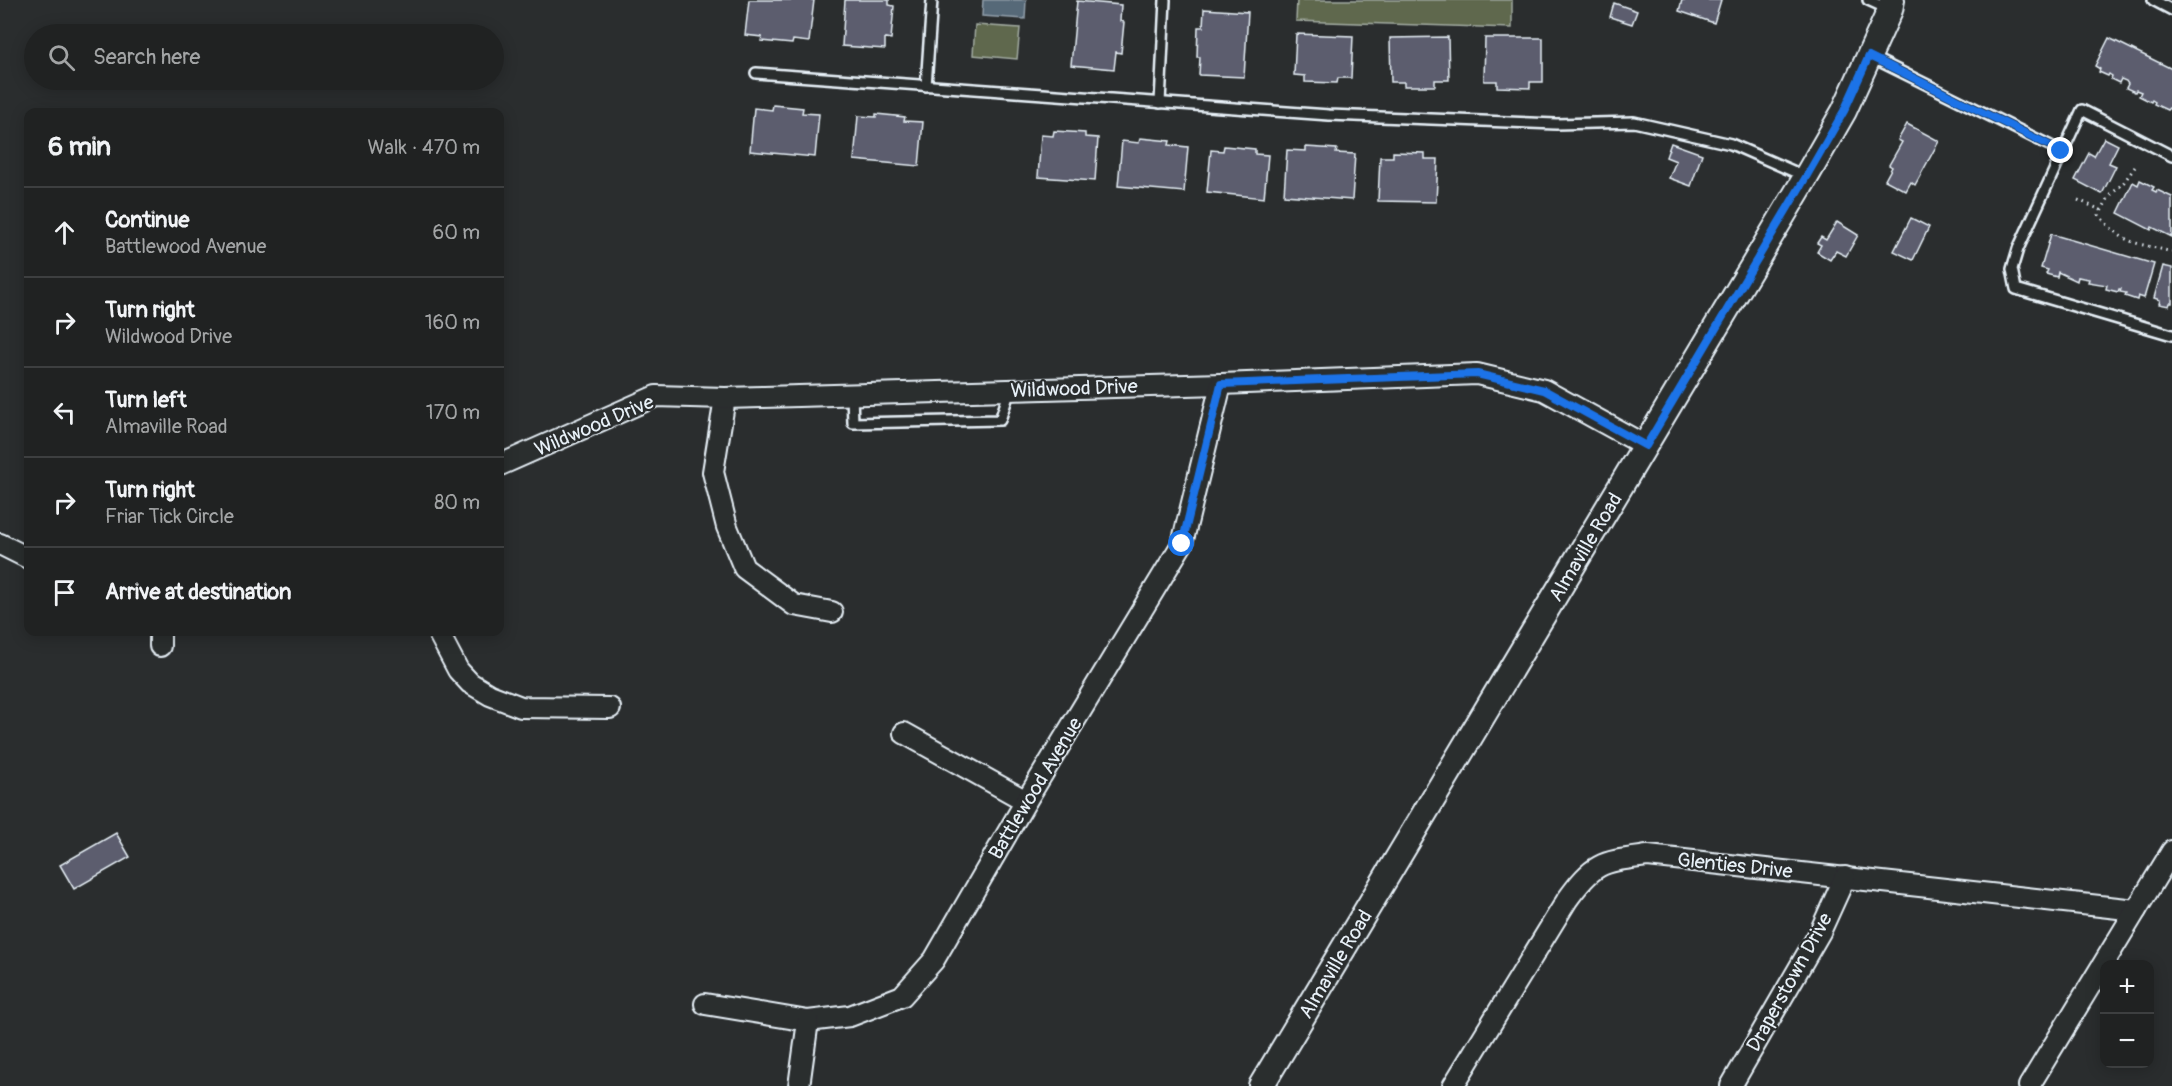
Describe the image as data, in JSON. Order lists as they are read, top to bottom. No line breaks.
{"streets":{"street":["Wildwood Drive","Almaville Road","Battlewood Avenue","Glenties Drive","Draperstown Drive"]},"crossings":[["Wildwood Drive","Almaville Road"],["Wildwood Drive","Battlewood Avenue"],["Glenties Drive","Draperstown Drive"]],"page":{"search":"Search here","heading":["6 min","Walk · 470 m"],"list":[["Continue","Battlewood Avenue","60 m"],["Turn right","Wildwood Drive","160 m"],["Turn left","Almaville Road","170 m"],["Turn right","Friar Tick Circle","80 m"],"Arrive at destination"],"map_buttons":["+","−"]}}
